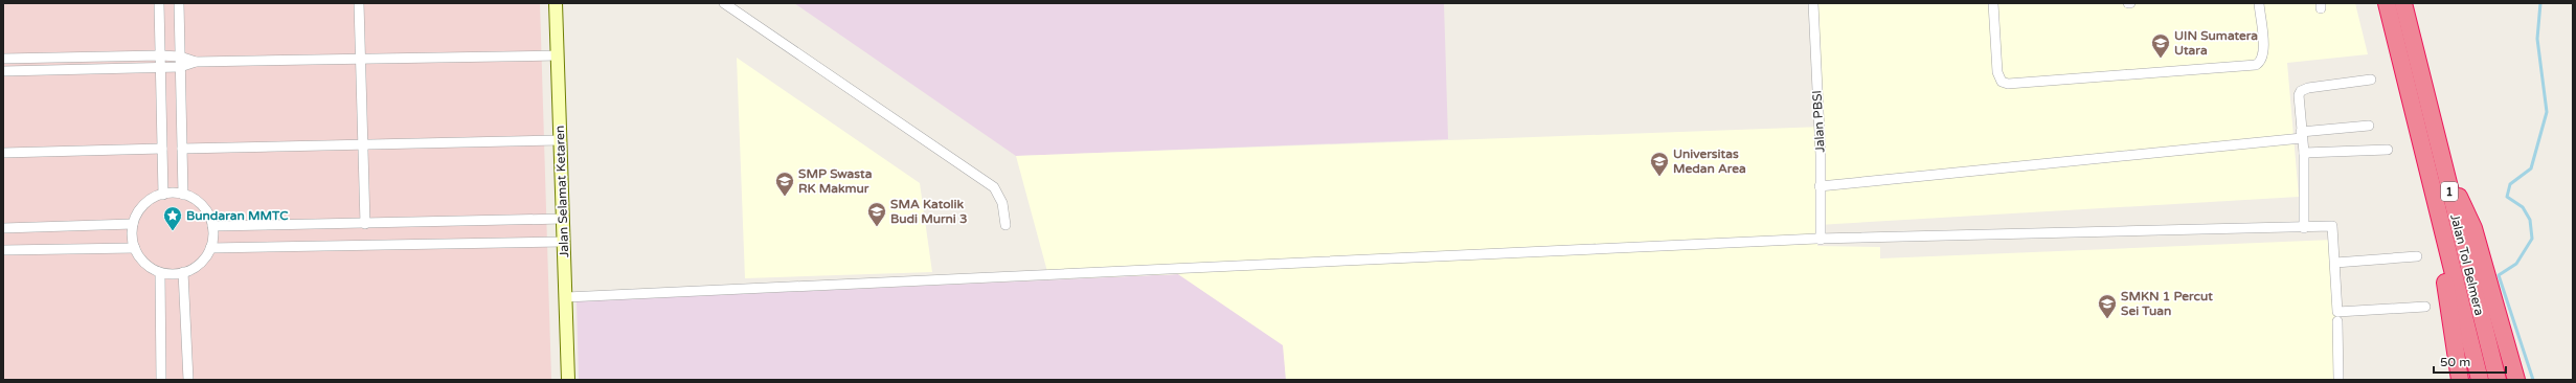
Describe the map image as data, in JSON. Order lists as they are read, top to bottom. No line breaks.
{"streets":{"highway":["1","Jalan Tol Belmera"],"street":["Jalan PBSI","Jalan Selamat Ketaren"]},"places":{"school or university":["UIN Sumatera Utara","Universitas Medan Area","SMP Swasta RK Makmur","SMA Katolik Budi Murni 3","SMKN 1 Percut Sei Tuan"],"place":["Bundaran MMTC"]},"scale_bar":"50 m"}
